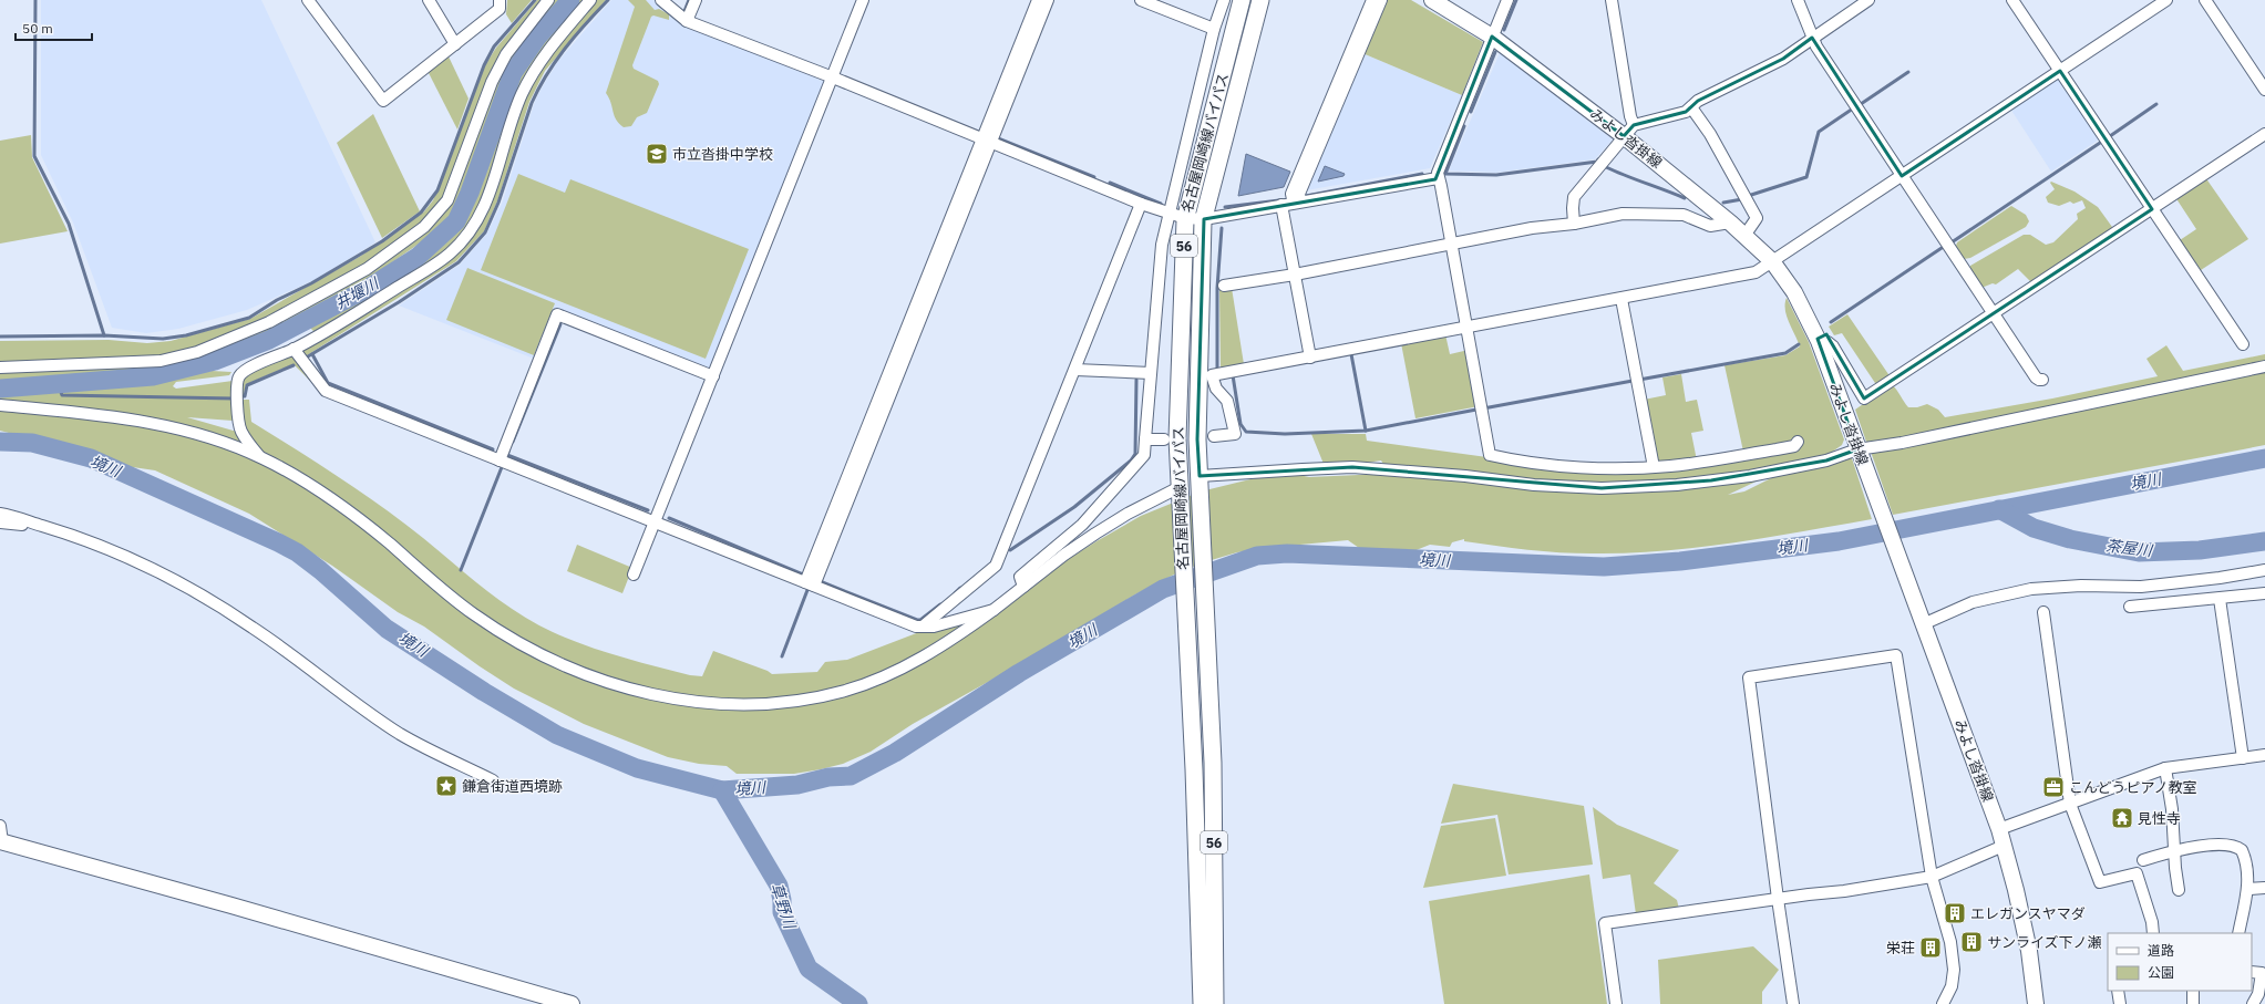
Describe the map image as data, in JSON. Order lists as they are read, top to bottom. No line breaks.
{"streets":{"main road":["みよし沓掛線","名古屋岡崎線バイパス","56"]},"water":["井堰川","境川","茶屋川","草野川"],"places":{"school or university":["市立沓掛中学校"],"place":["鎌倉街道西境跡"],"office":["こんどうピアノ教室"],"temple":["見性寺"],"building":["エレガンスヤマダ","サンライズ下ノ瀬","栄荘"]},"legend":["道路","公園"],"scale_bar":"50 m"}
